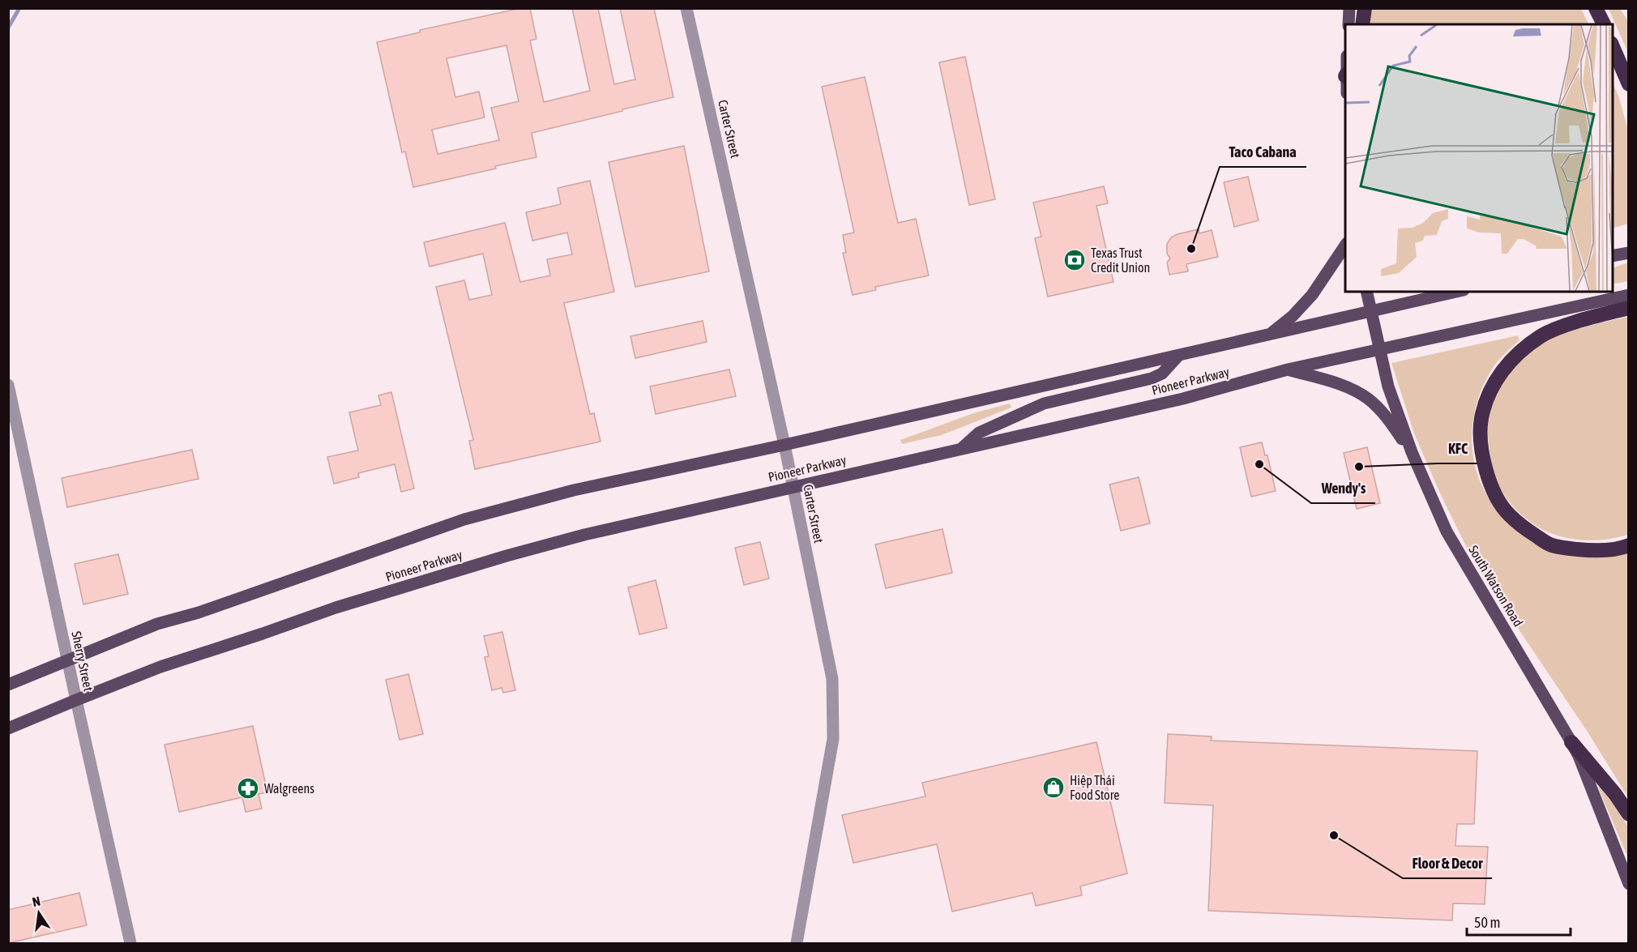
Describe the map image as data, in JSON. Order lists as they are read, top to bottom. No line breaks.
{"streets":{"main road":["Pioneer Parkway","South Watson Road"],"street":["Carter Street","Sherry Street"]},"crossings":[["Carter Street","Pioneer Parkway"],["Pioneer Parkway","South Watson Road"],["Pioneer Parkway","Sherry Street"]],"places":{"other":["Taco Cabana","Wendy's","KFC","Floor & Decor"],"bank":["Texas Trust Credit Union"],"shop":["Hiệp Thái Food Store"],"pharmacy":["Walgreens"]},"scale_bar":"50 m","north":"top"}
